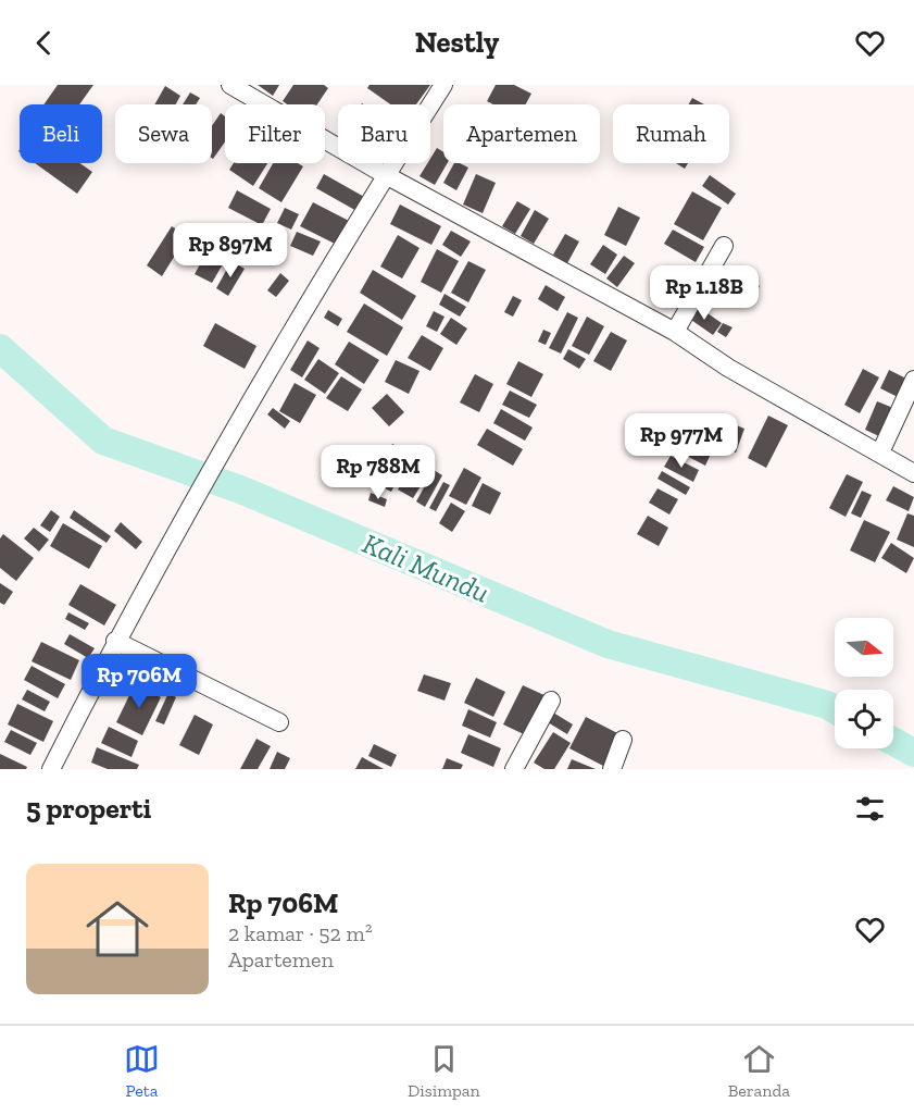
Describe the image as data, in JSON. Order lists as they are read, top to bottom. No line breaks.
{"water":["Kali Mundu"],"north":"right","page":{"header":"Nestly","chip":["Beli","Sewa","Filter","Baru","Apartemen","Rumah"],"price":["Rp 897M","Rp 1.18B","Rp 977M","Rp 788M","Rp 706M"],"heading":"5 properti","list":[{"name":"Rp 706M","note":"2 kamar · 52 m² · Apartemen"}],"tabs":["Peta","Disimpan","Beranda"]}}
